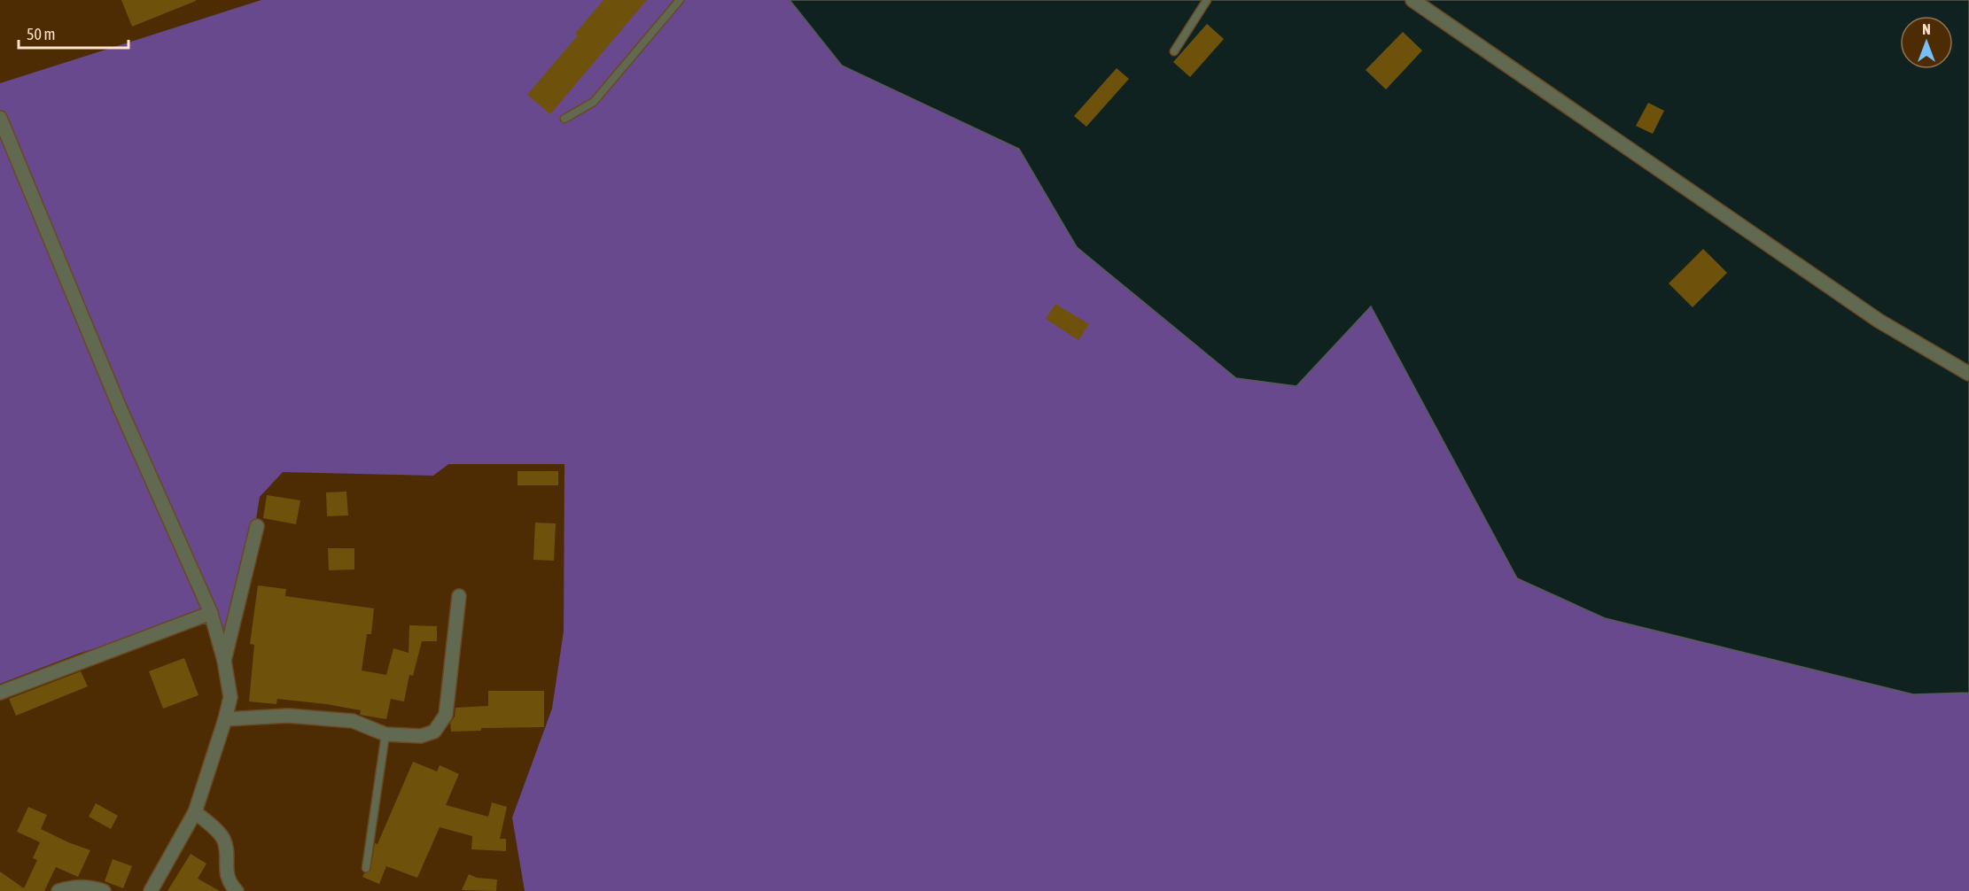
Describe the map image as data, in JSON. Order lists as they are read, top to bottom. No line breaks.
{"scale_bar":"50 m","north":"top"}
